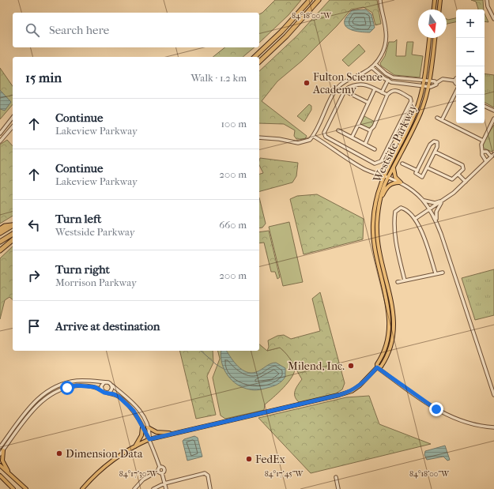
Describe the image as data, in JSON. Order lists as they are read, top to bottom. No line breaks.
{"streets":{"main road":["Westside Parkway"]},"places":["Fulton Science Academy","Milend, Inc.","Dimension Data","FedEx"],"north":"bottom","page":{"map_buttons":["+","−"],"search":"Search here","heading":["15 min","Walk · 1.2 km"],"list":[["Continue","Lakeview Parkway","100 m"],["Continue","Lakeview Parkway","200 m"],["Turn left","Westside Parkway","660 m"],["Turn right","Morrison Parkway","200 m"],"Arrive at destination"]},"coordinates":["84°18'00\"W","84°17'30\"W","84°17'45\"W"]}
